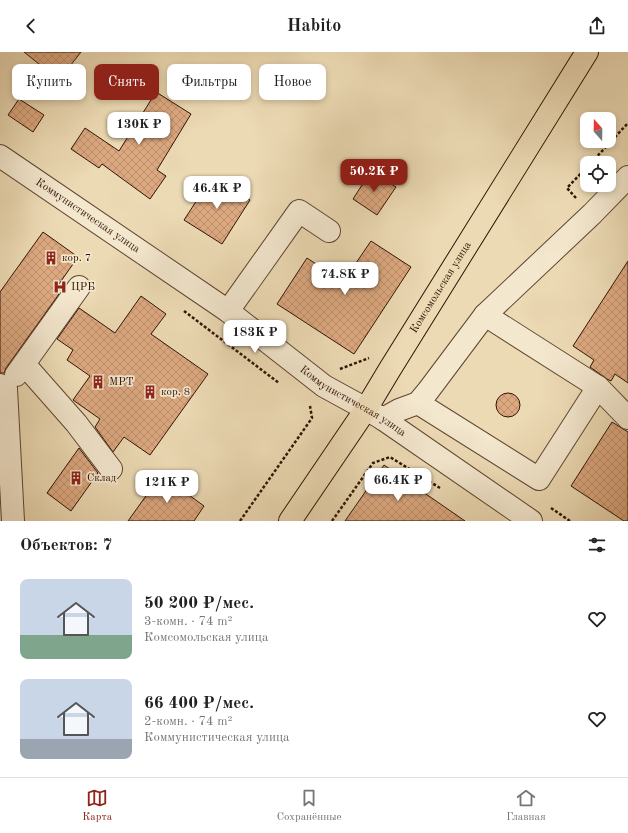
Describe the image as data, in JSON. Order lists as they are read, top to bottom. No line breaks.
{"streets":{"main road":["Комсомольская улица"],"street":["Коммунистическая улица"]},"crossings":[["Коммунистическая улица","Комсомольская улица"]],"places":{"building":["кор. 7","МРТ","кор. 8","Склад"],"hospital":["ЦРБ"]},"north":"top","page":{"header":"Habito","chip":["Купить","Снять","Фильтры","Новое"],"price":["130K ₽","50.2K ₽","46.4K ₽","74.8K ₽","183K ₽","66.4K ₽","121K ₽"],"heading":"Объектов: 7","list":[{"name":"50 200 ₽/мес.","note":"3-комн. · 74 m² · Комсомольская улица"},{"name":"66 400 ₽/мес.","note":"2-комн. · 74 m² · Коммунистическая улица"}],"tabs":["Карта","Сохранённые","Главная"]}}
